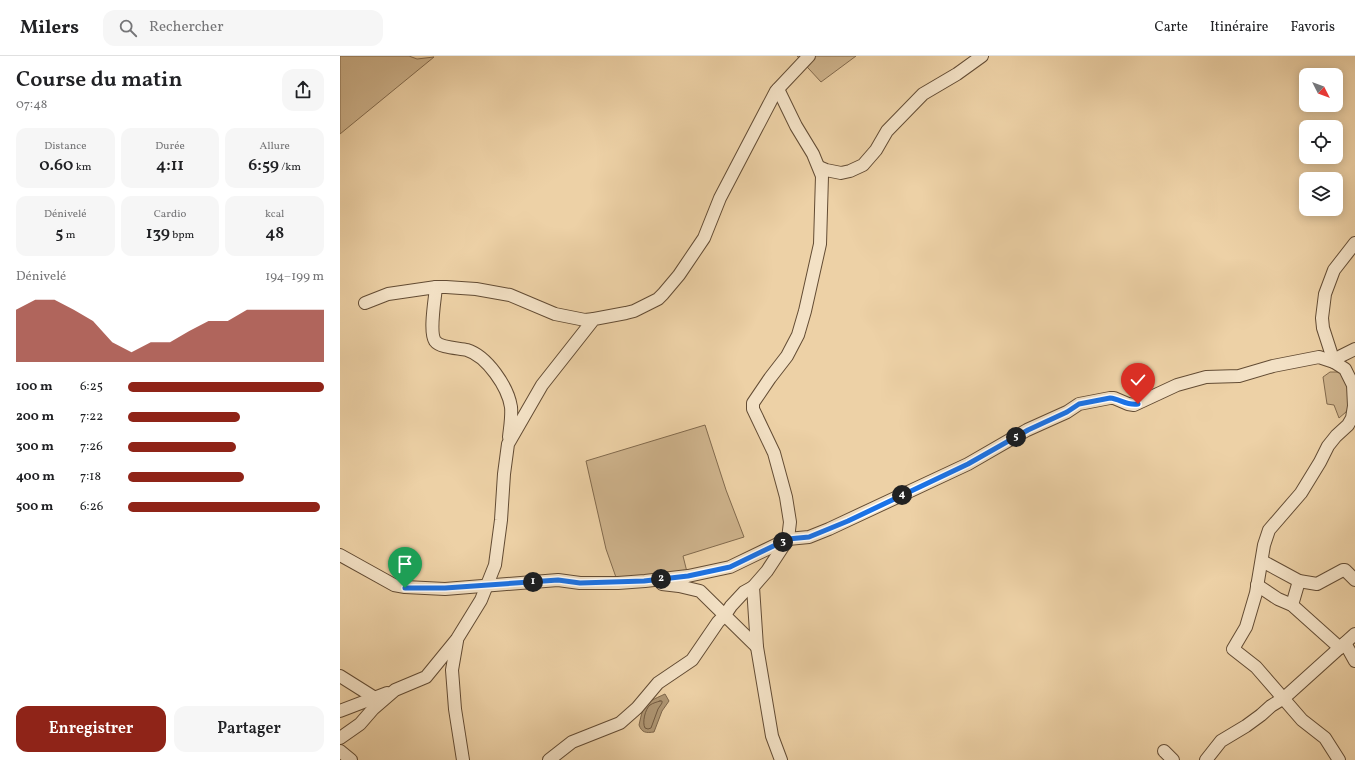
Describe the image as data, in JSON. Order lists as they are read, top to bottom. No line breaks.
{"north":"bottom right","page":{"header":"Milers","search":"Rechercher","nav":["Carte","Itinéraire","Favoris"],"heading":["Course du matin","07:48"],"stats":[["Distance","0.60 km"],["Durée","4:11"],["Allure","6:59 /km"],["Dénivelé","5 m"],["Cardio","139 bpm"],["kcal","48"]],"chart":["Dénivelé","194–199 m"],"list":[{"name":"100 m","note":"6:25"},{"name":"200 m","note":"7:22"},{"name":"300 m","note":"7:26"},{"name":"400 m","note":"7:18"},{"name":"500 m","note":"6:26"}],"pins":["5","4","3","2","1"],"buttons":["Enregistrer","Partager"]}}
